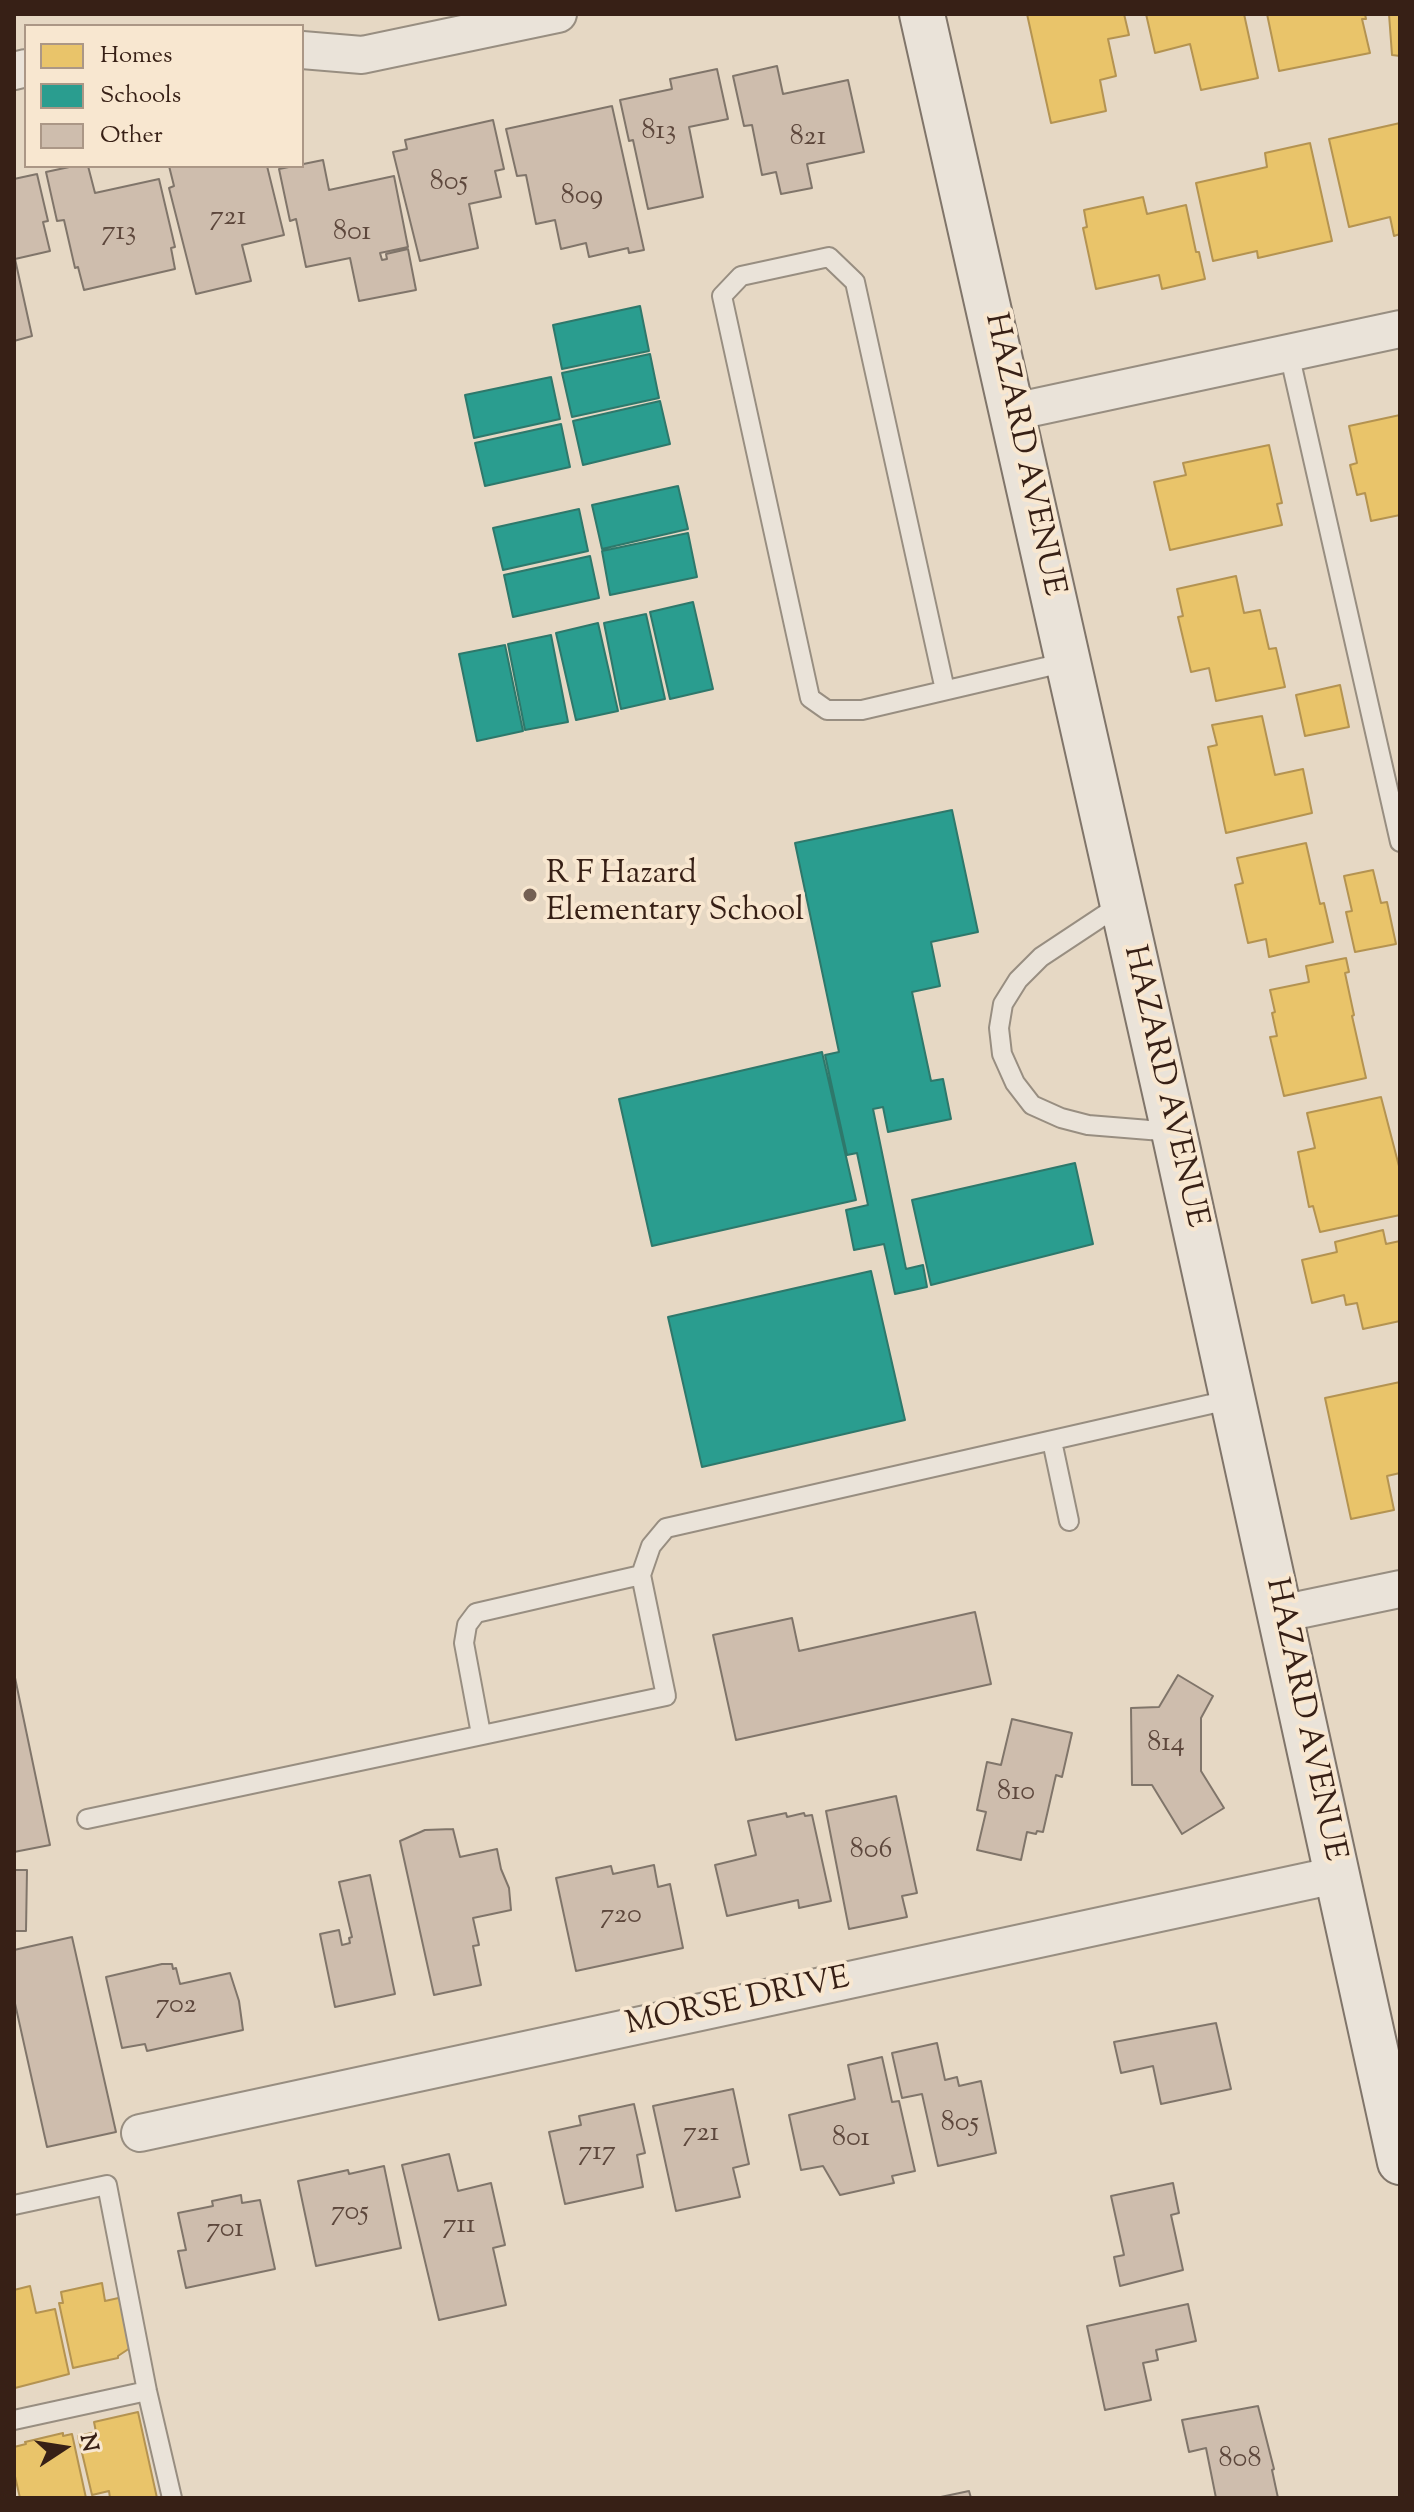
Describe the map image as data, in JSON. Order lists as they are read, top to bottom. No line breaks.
{"streets":{"street":["HAZARD AVENUE","MORSE DRIVE"]},"crossings":[["HAZARD AVENUE","MORSE DRIVE"]],"places":["R F Hazard Elementary School"],"house_numbers":["813","821","805","809","721","713","801","814","810","806","720","702","805","721","801","717","705","711","701","808"],"legend":["Homes","Schools","Other"],"north":"right"}
